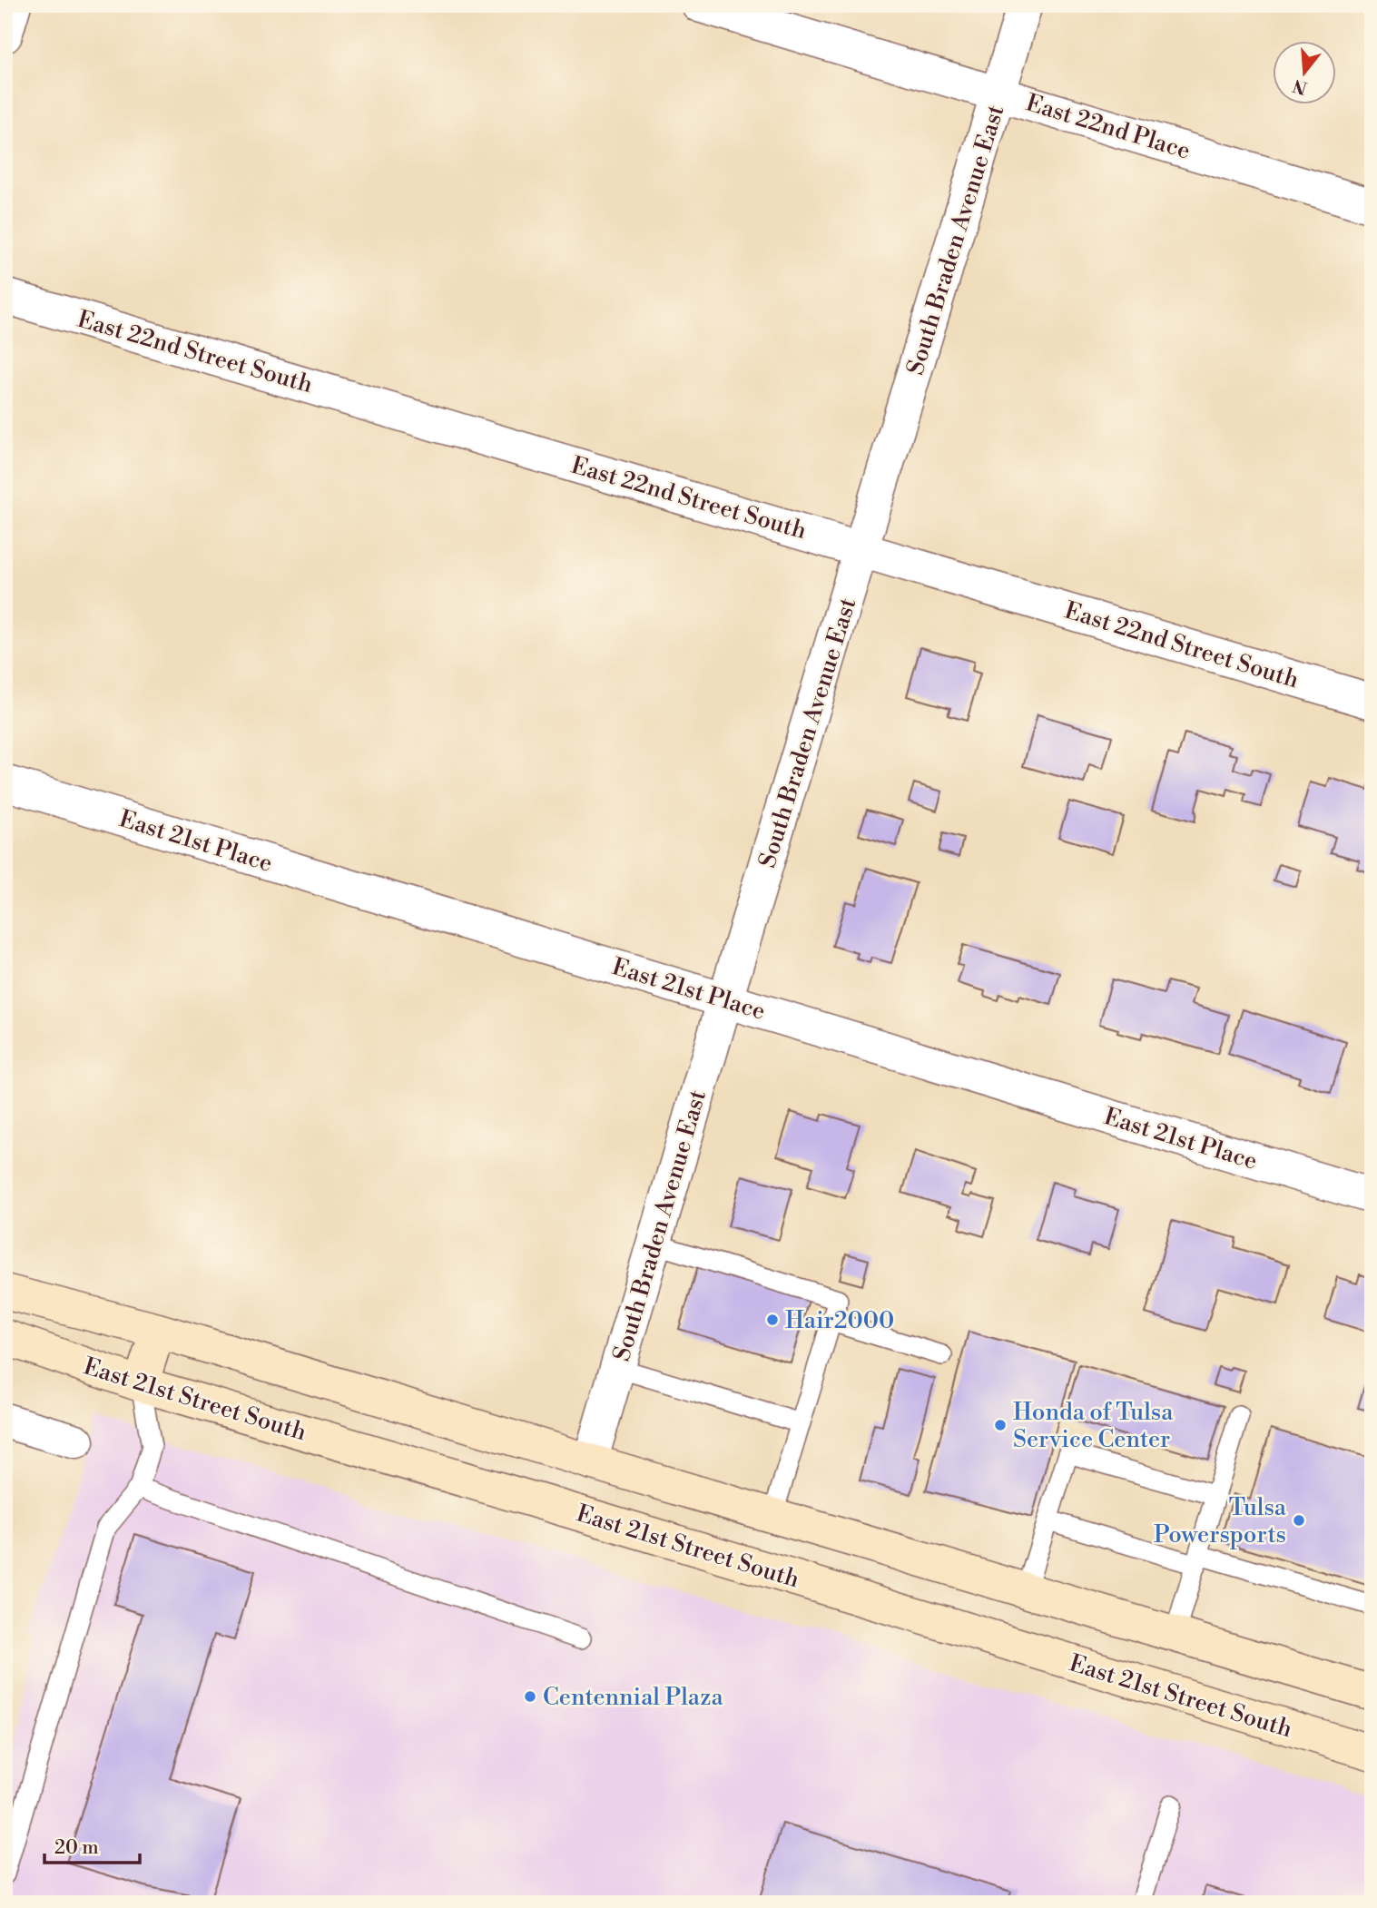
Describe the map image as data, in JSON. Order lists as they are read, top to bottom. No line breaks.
{"streets":{"main road":["East 21st Street South"],"street":["East 22nd Place","South Braden Avenue East","East 22nd Street South","East 21st Place"]},"crossings":[["East 22nd Place","South Braden Avenue East"],["South Braden Avenue East","East 22nd Street South"],["South Braden Avenue East","East 21st Place"]],"places":["Hair2000","Honda of Tulsa Service Center","Tulsa Powersports","Centennial Plaza"],"scale_bar":"20 m","north":"bottom"}
